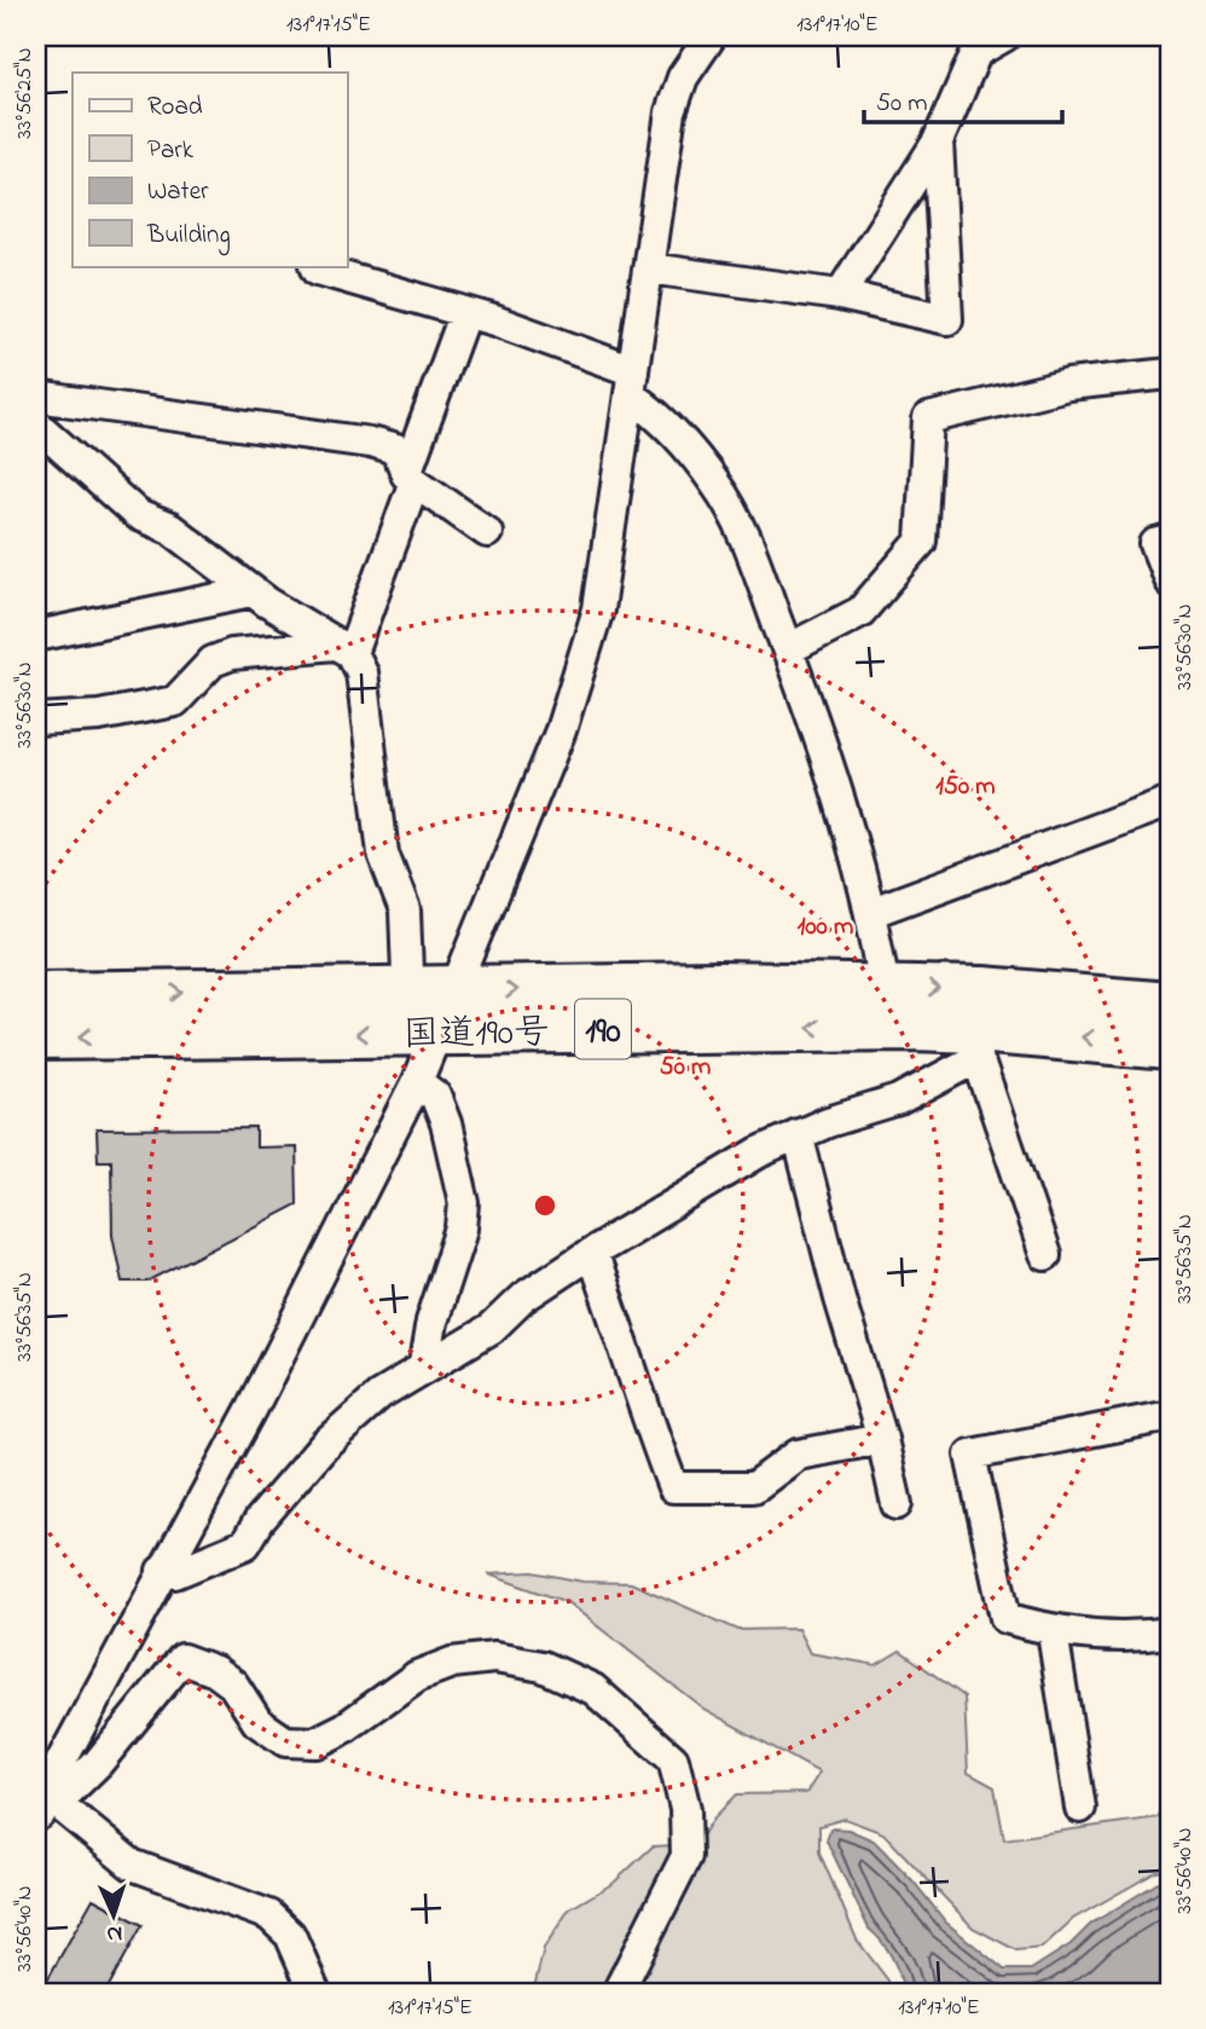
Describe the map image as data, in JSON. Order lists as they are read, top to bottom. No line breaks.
{"streets":{"highway":["190","国道190号"]},"legend":["Road","Park","Water","Building"],"scale_bar":"50 m","north":"bottom","coordinates":["131°17'15\"E","131°17'10\"E","33°56'25\"N","33°56'30\"N","33°56'35\"N","33°56'40\"N"],"rings":["150 m","100 m","50 m"]}
